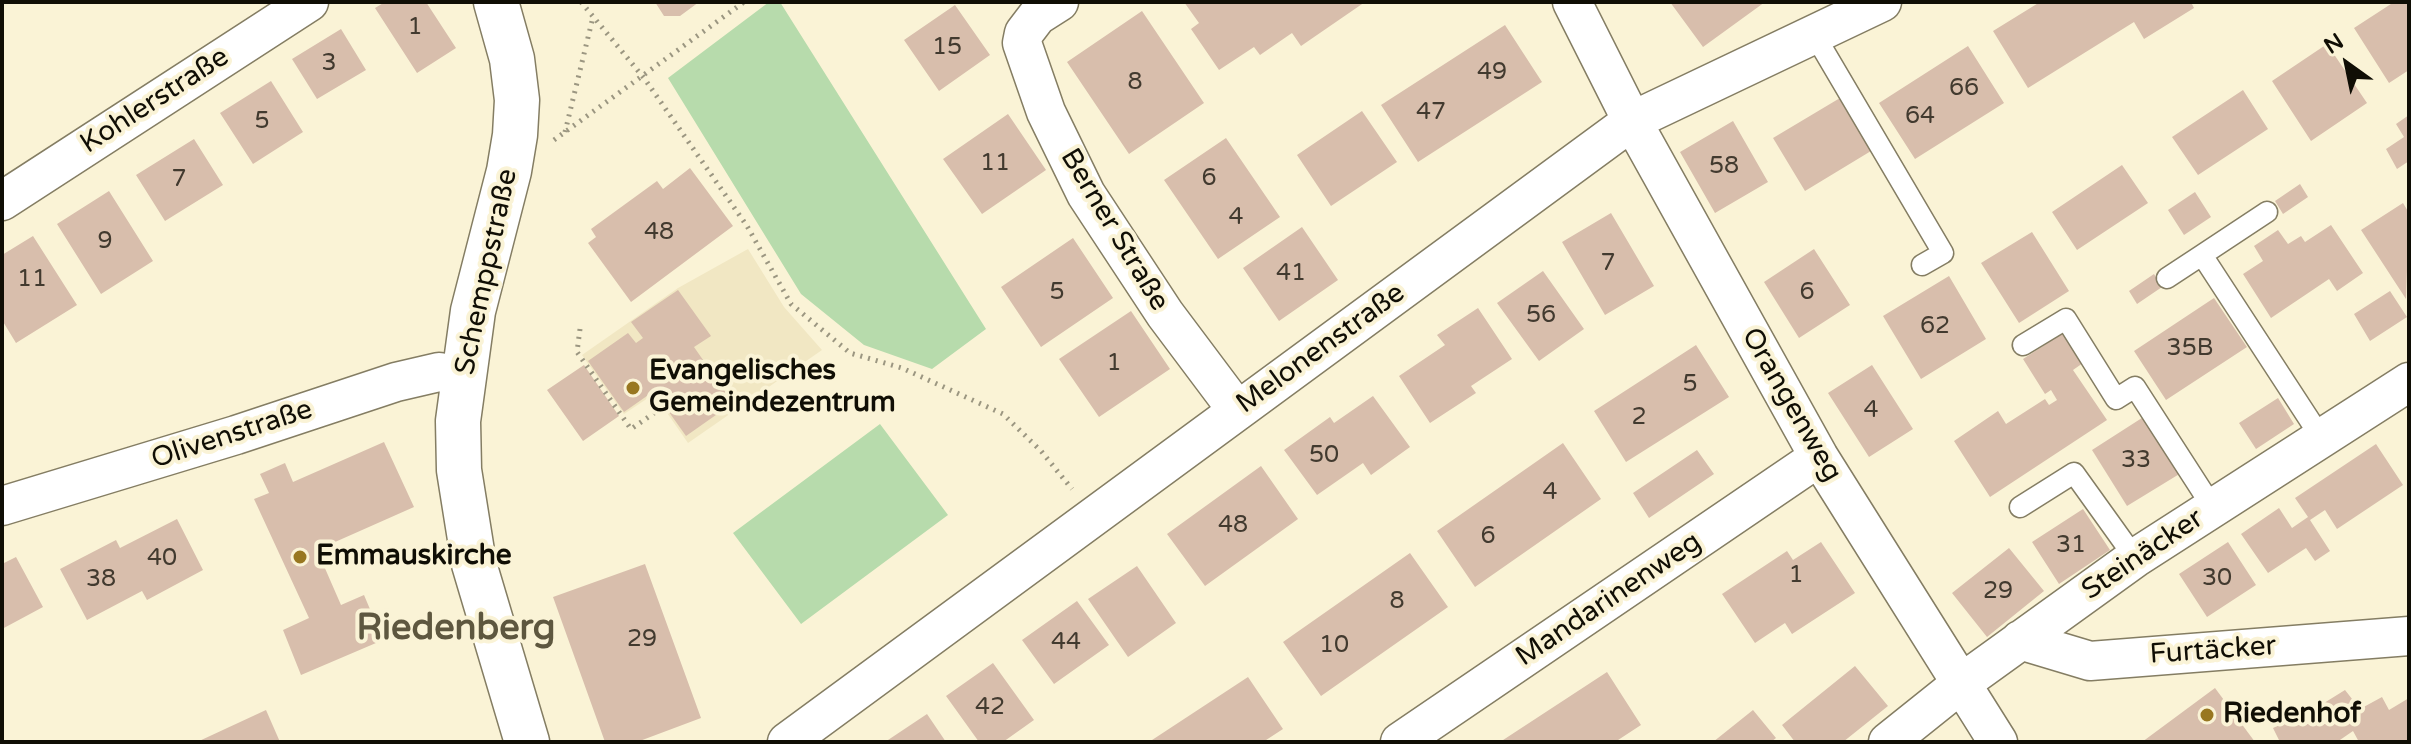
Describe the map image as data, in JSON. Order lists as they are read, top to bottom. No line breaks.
{"streets":{"street":["Kohlerstraße","Berner Straße","Schemppstraße","Melonenstraße","Orangenweg","Olivenstraße","Steinäcker","Mandarinenweg","Furtäcker"]},"crossings":[["Berner Straße","Melonenstraße"],["Schemppstraße","Olivenstraße"],["Melonenstraße","Orangenweg"],["Orangenweg","Steinäcker"],["Orangenweg","Mandarinenweg"],["Steinäcker","Furtäcker"]],"districts":["Riedenberg"],"places":["Evangelisches Gemeindezentrum","Emmauskirche","Riedenhof"],"house_numbers":["1","15","3","49","8","66","47","64","5","11","58","6","7","4","48","9","7","41","11","5","6","56","62","35B","1","5","4","2","50","33","4","48","6","31","40","1","30","38","29","8","29","44","10","42"],"north":"top left"}
